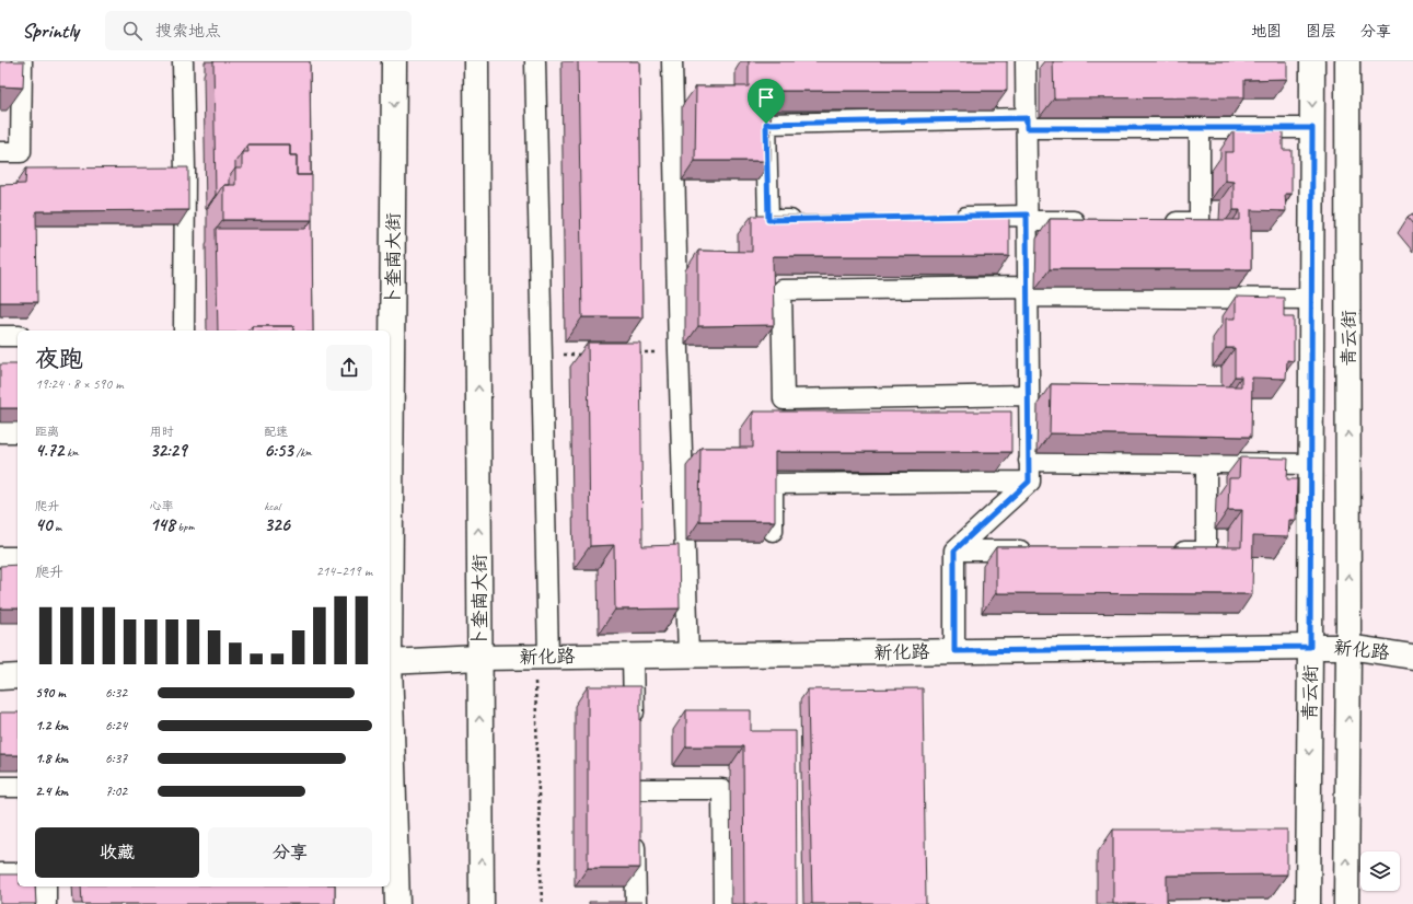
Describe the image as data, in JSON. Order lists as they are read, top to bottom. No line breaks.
{"streets":{"main road":["卜奎南大街","青云街","新化路"]},"crossings":[["卜奎南大街","新化路"],["青云街","新化路"]],"page":{"header":"Sprintly","search":"搜索地点","nav":["地图","图层","分享"],"heading":["夜跑","19:24 · 8 × 590 m"],"stats":[["距离","4.72 km"],["用时","32:29"],["配速","6:53 /km"],["爬升","40 m"],["心率","148 bpm"],["kcal","326"]],"chart":["爬升","214–219 m"],"list":[{"name":"590 m","note":"6:32"},{"name":"1.2 km","note":"6:24"},{"name":"1.8 km","note":"6:37"},{"name":"2.4 km","note":"7:02"}],"buttons":["收藏","分享"]}}
